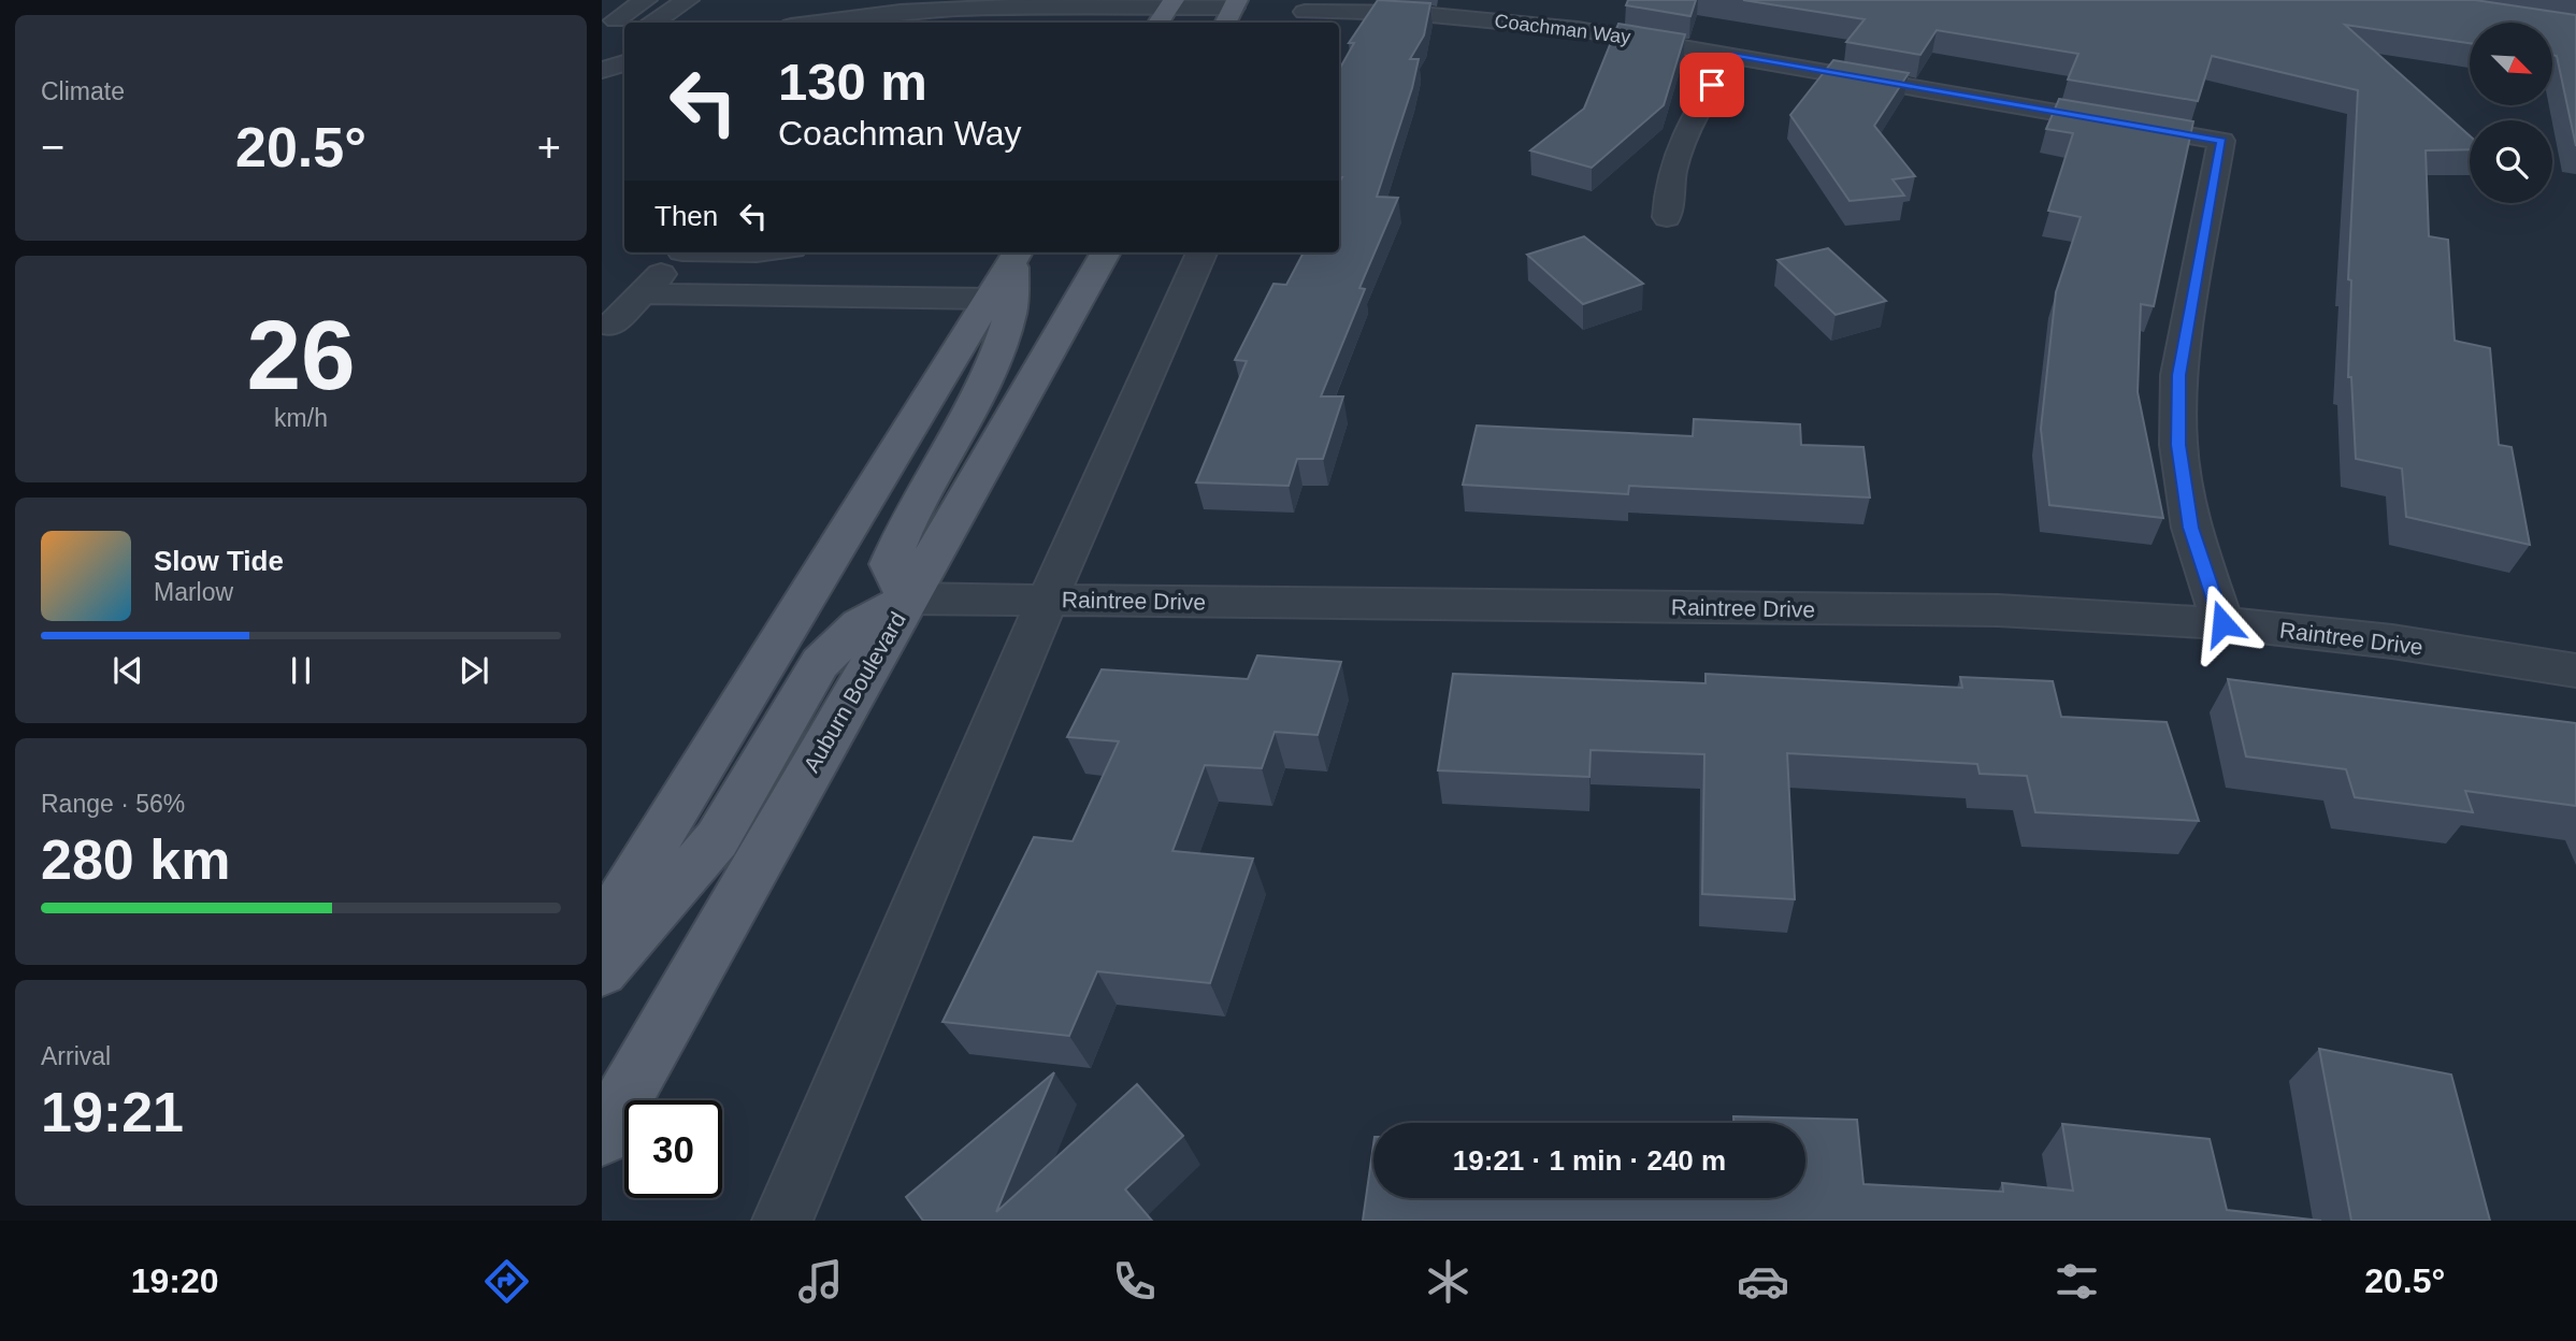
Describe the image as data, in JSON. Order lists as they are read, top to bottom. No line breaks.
{"streets":{"main road":["Auburn Boulevard"],"street":["Coachman Way","Raintree Drive"]},"crossings":[["Coachman Way","Raintree Drive"],["Raintree Drive","Auburn Boulevard"]],"north":"bottom right","page":{"tile":["Climate",["26","km/h"],["Range · 56%","280 km"],["Arrival","19:21"]],"turn":["130 m","Coachman Way"],"heat":["−","20.5°","+"],"then":"Then","song":["Slow Tide","Marlow"],"limit":"30","trip":"19:21 · 1 min · 240 m","tabs":["19:20","20.5°"]}}
